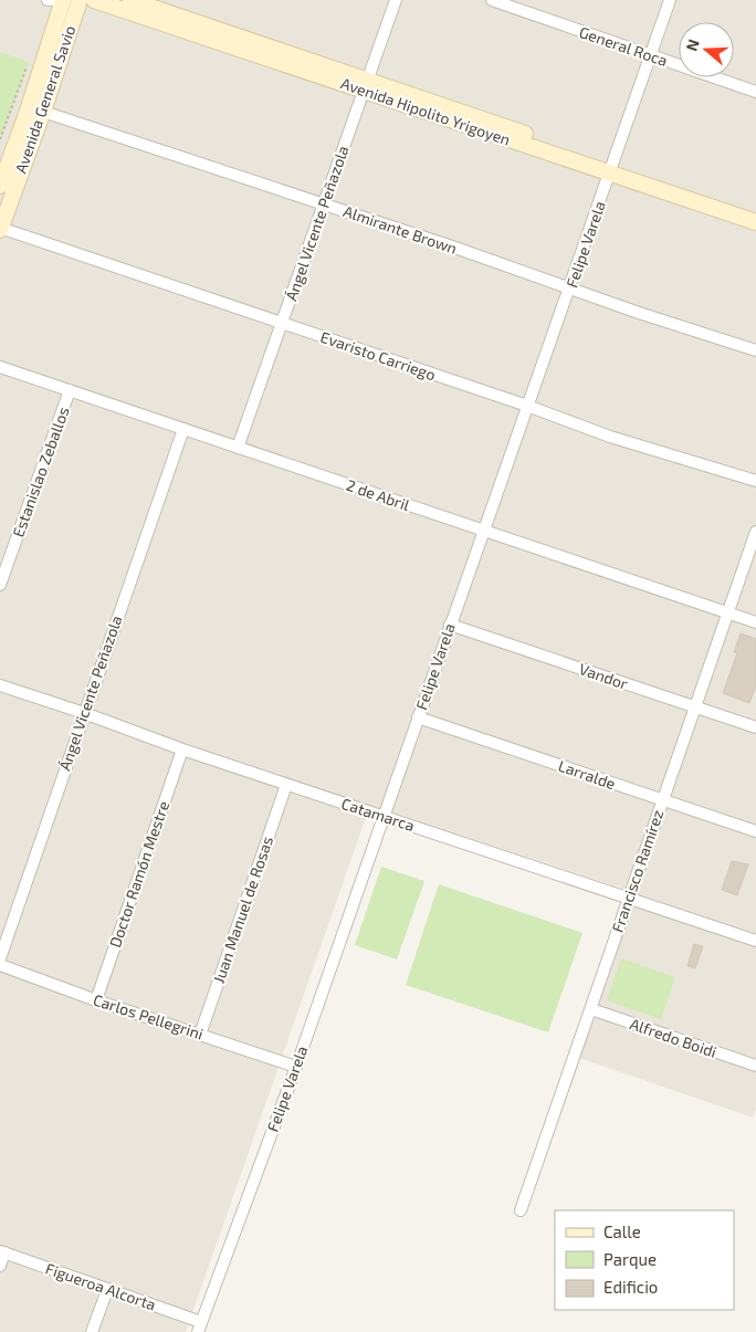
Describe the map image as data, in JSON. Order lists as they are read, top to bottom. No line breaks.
{"streets":{"main road":["Avenida General Savio","Avenida Hipolito Yrigoyen"],"street":["General Roca","Ángel Vicente Peñazola","Almirante Brown","Felipe Varela","Evaristo Carriego","Estanislao Zeballos","2 de Abril","Vandor","Larralde","Catamarca","Francisco Ramírez","Doctor Ramón Mestre","Juan Manuel de Rosas","Carlos Pellegrini","Alfredo Boidi","Figueroa Alcorta"]},"crossings":[["General Roca","Felipe Varela"],["Avenida General Savio","Almirante Brown"],["Avenida General Savio","Evaristo Carriego"],["Avenida Hipolito Yrigoyen","Ángel Vicente Peñazola"],["Avenida Hipolito Yrigoyen","Felipe Varela"],["Ángel Vicente Peñazola","Almirante Brown"],["Ángel Vicente Peñazola","Evaristo Carriego"],["Ángel Vicente Peñazola","2 de Abril"],["Ángel Vicente Peñazola","Catamarca"],["Almirante Brown","Felipe Varela"],["Felipe Varela","Evaristo Carriego"],["Felipe Varela","2 de Abril"],["Felipe Varela","Vandor"],["Felipe Varela","Larralde"],["Felipe Varela","Catamarca"],["Felipe Varela","Carlos Pellegrini"],["Felipe Varela","Figueroa Alcorta"],["Estanislao Zeballos","2 de Abril"],["2 de Abril","Francisco Ramírez"],["Vandor","Francisco Ramírez"],["Larralde","Francisco Ramírez"],["Catamarca","Francisco Ramírez"],["Catamarca","Doctor Ramón Mestre"],["Catamarca","Juan Manuel de Rosas"],["Francisco Ramírez","Alfredo Boidi"],["Doctor Ramón Mestre","Carlos Pellegrini"],["Juan Manuel de Rosas","Carlos Pellegrini"]],"legend":["Calle","Parque","Edificio"],"north":"left"}
